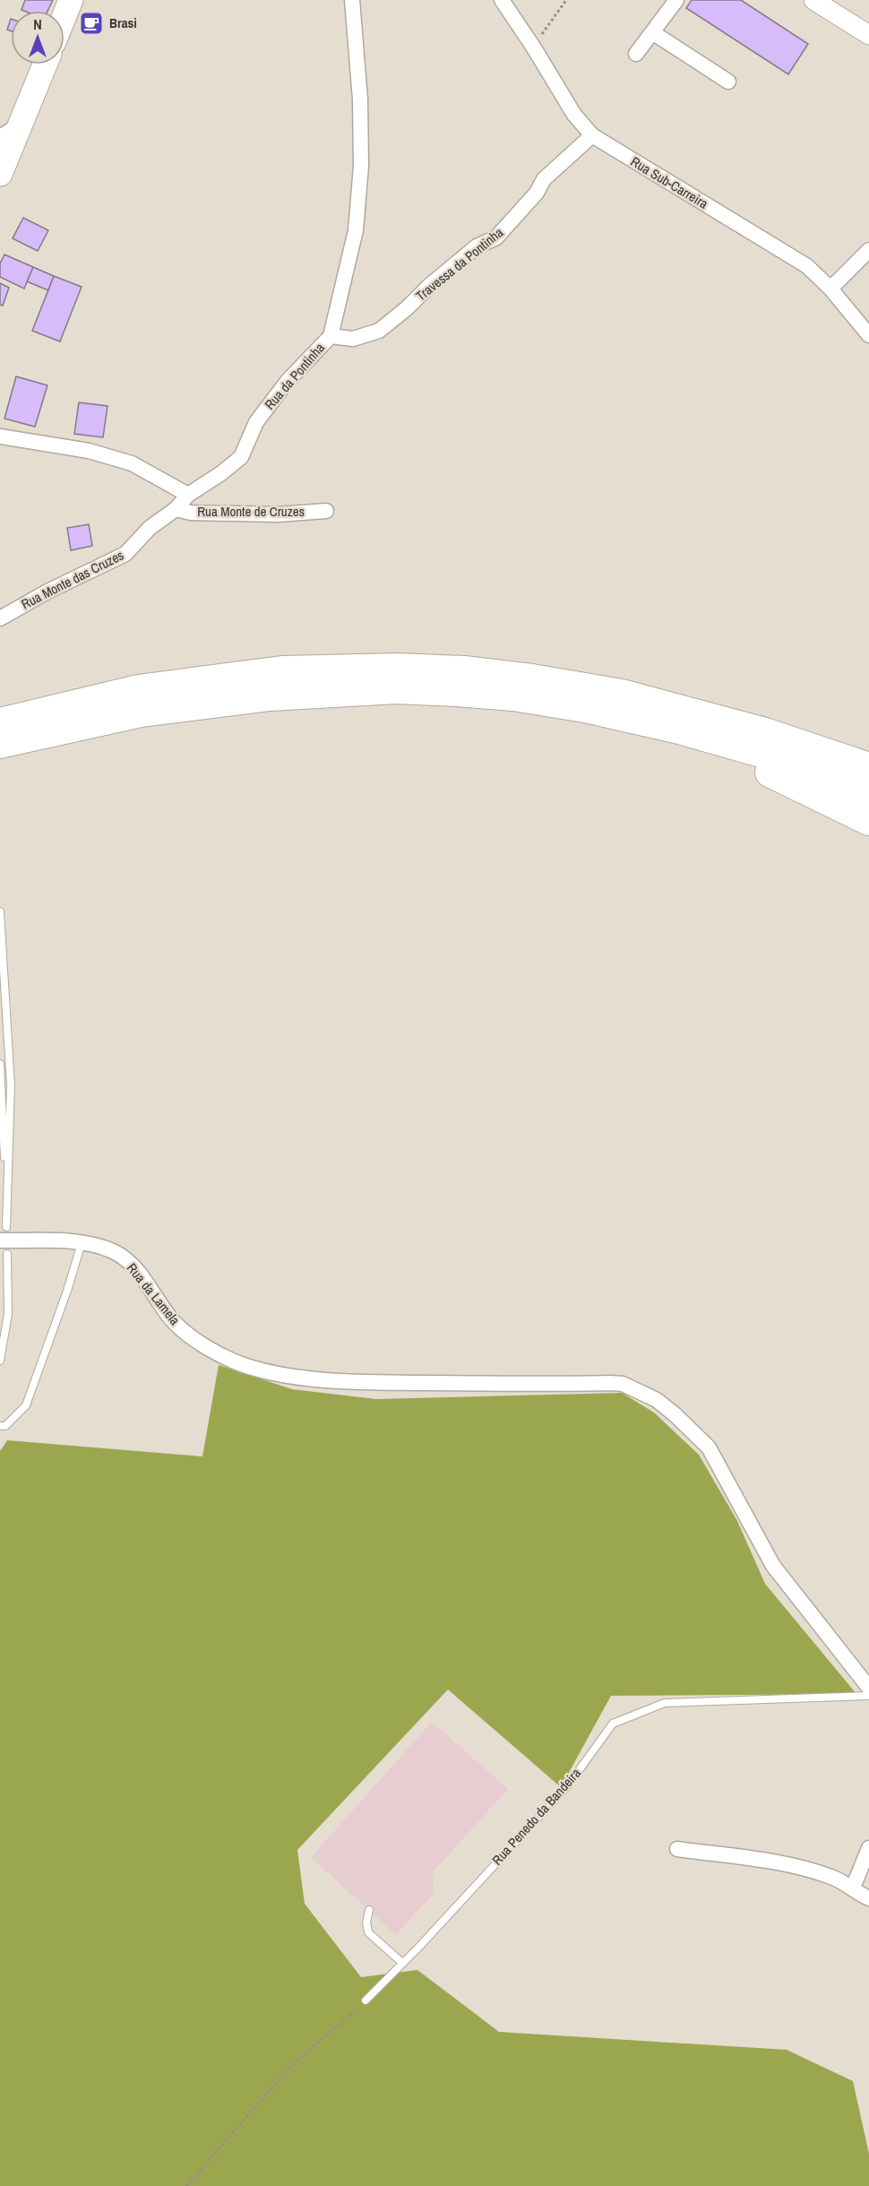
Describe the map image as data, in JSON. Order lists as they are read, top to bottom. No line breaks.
{"streets":{"street":["Rua Sub-Carreira","Travessa da Pontinha","Rua da Pontinha","Rua Monte de Cruzes","Rua Monte das Cruzes","Rua da Lamela"],"lane":["Rua Penedo da Bandeira"]},"crossings":[["Rua Sub-Carreira","Travessa da Pontinha"],["Travessa da Pontinha","Rua da Pontinha"],["Rua da Pontinha","Rua Monte das Cruzes"],["Rua Monte de Cruzes","Rua Monte das Cruzes"]],"places":{"cafe":["Brasi"]},"north":"top"}
